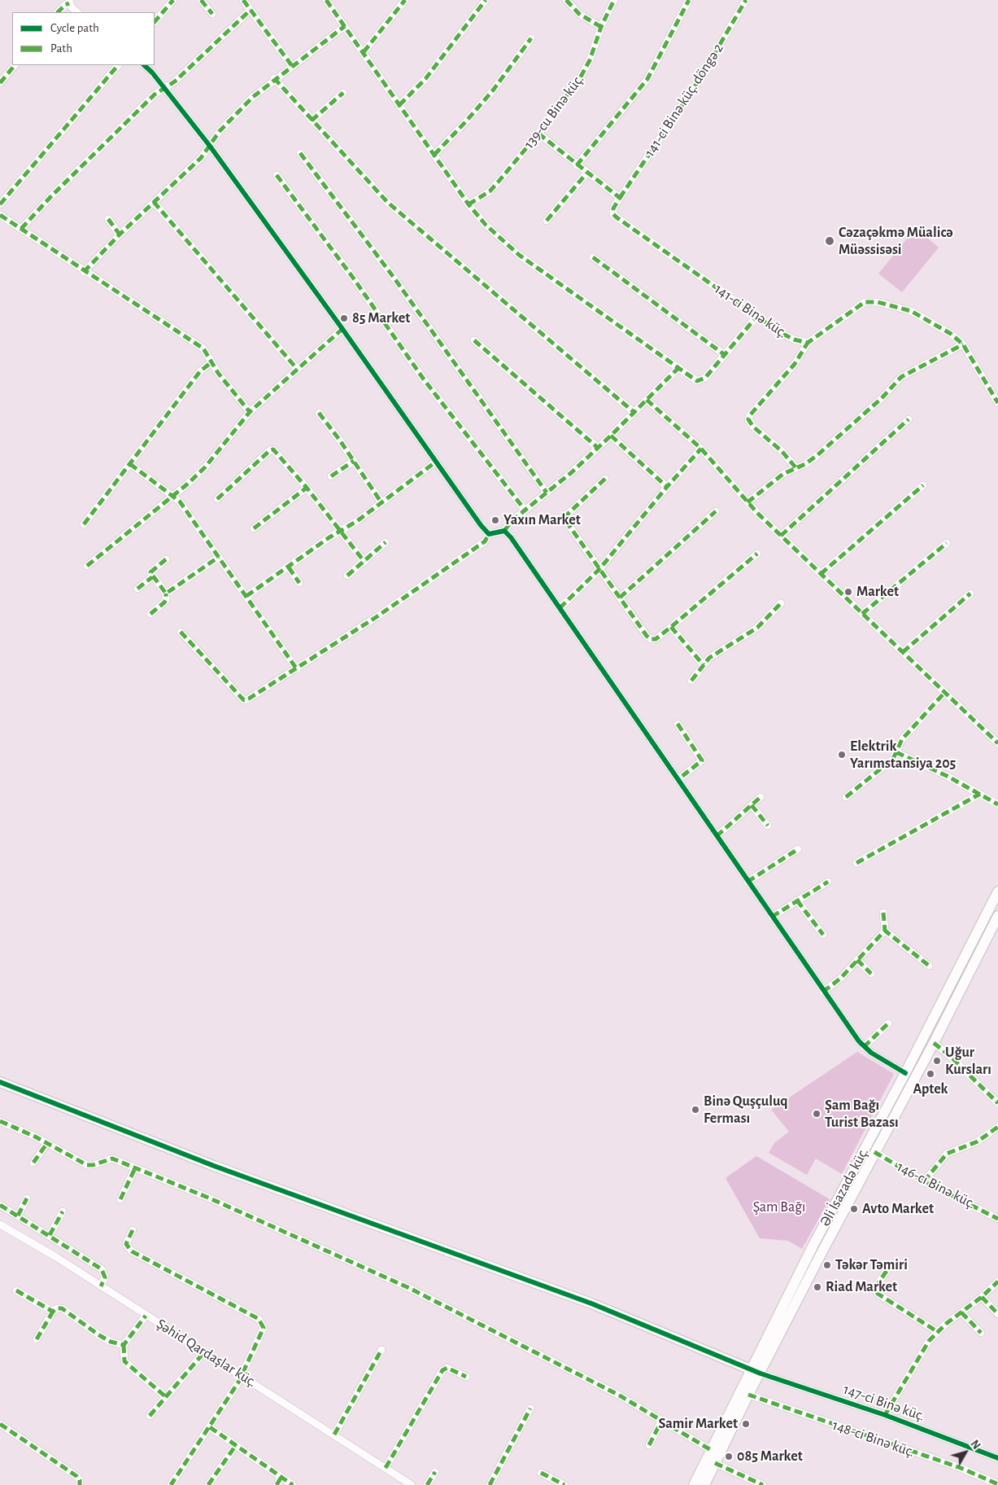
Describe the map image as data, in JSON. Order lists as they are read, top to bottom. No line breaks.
{"streets":{"main road":["Əli İsazadə küç."],"street":["141-ci Binə küç. döngə 2","139-cu Binə küç.","141-ci Binə küç.","146-cı Binə küç.","Şəhid Qardaşlar küç.","147-ci Binə küç.","148-ci Binə küç."]},"crossings":[["141-ci Binə küç. döngə 2","141-ci Binə küç."],["146-cı Binə küç.","Əli İsazadə küç."],["Əli İsazadə küç.","147-ci Binə küç."],["Əli İsazadə küç.","148-ci Binə küç."]],"parks":["Şam Bağı"],"places":["Cəzaçəkmə Müalicə Müəssisəsi","85 Market","Yaxın Market","Market","Elektrik Yarımstansiya 205","Uğur Kursları","Aptek","Binə Quşçuluq Ferması","Şam Bağı Turist Bazası","Avto Market","Təkər Təmiri","Riad Market","Samir Market","085 Market"],"legend":["Cycle path","Path"],"north":"top right"}
